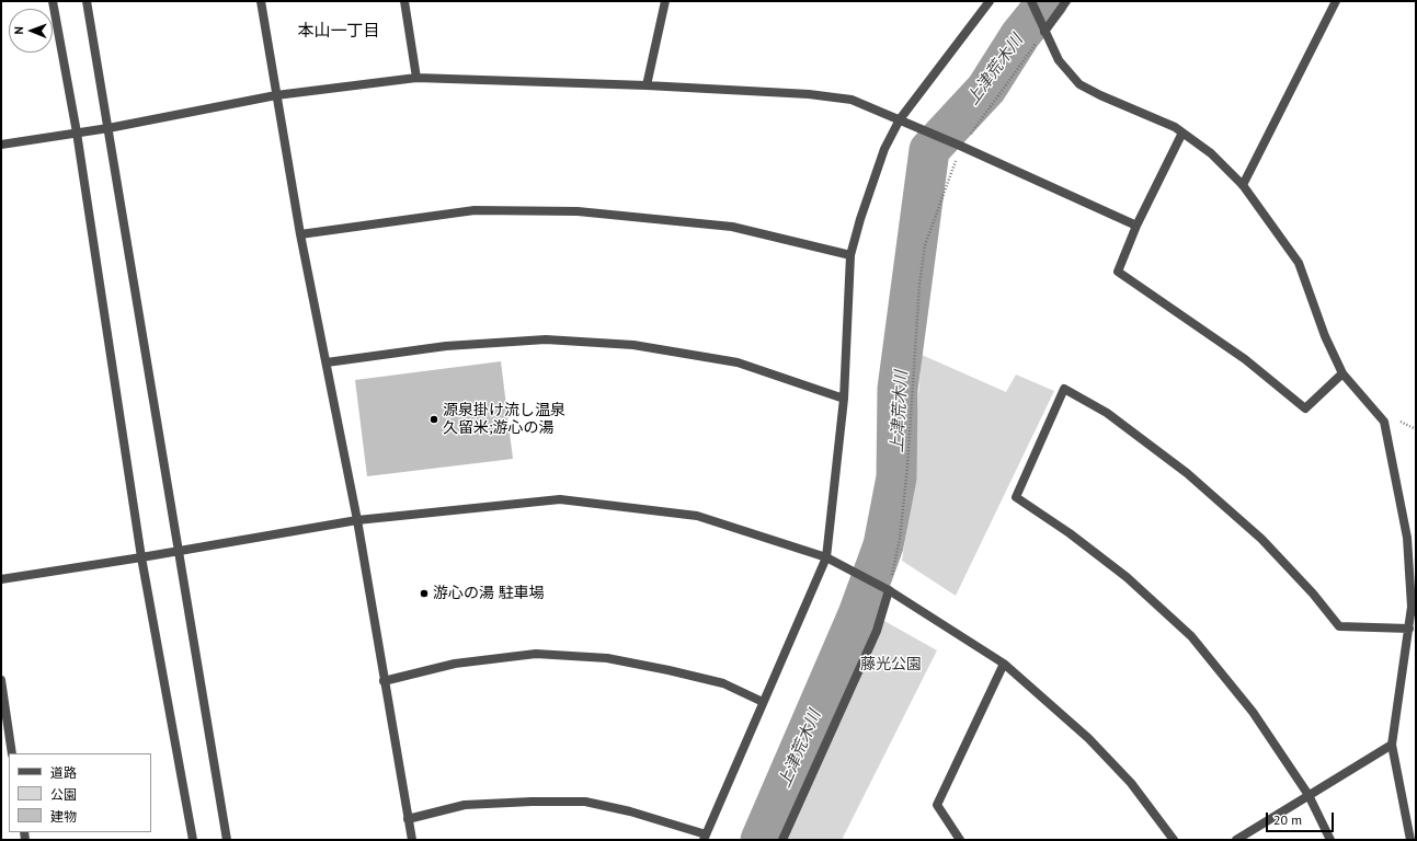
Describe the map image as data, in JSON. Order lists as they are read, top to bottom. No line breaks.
{"districts":["本山一丁目"],"water":["上津荒木川"],"parks":["藤光公園"],"places":["源泉掛け流し温泉 久留米;游心の湯","游心の湯 駐車場"],"legend":["道路","公園","建物"],"scale_bar":"20 m","north":"left"}
